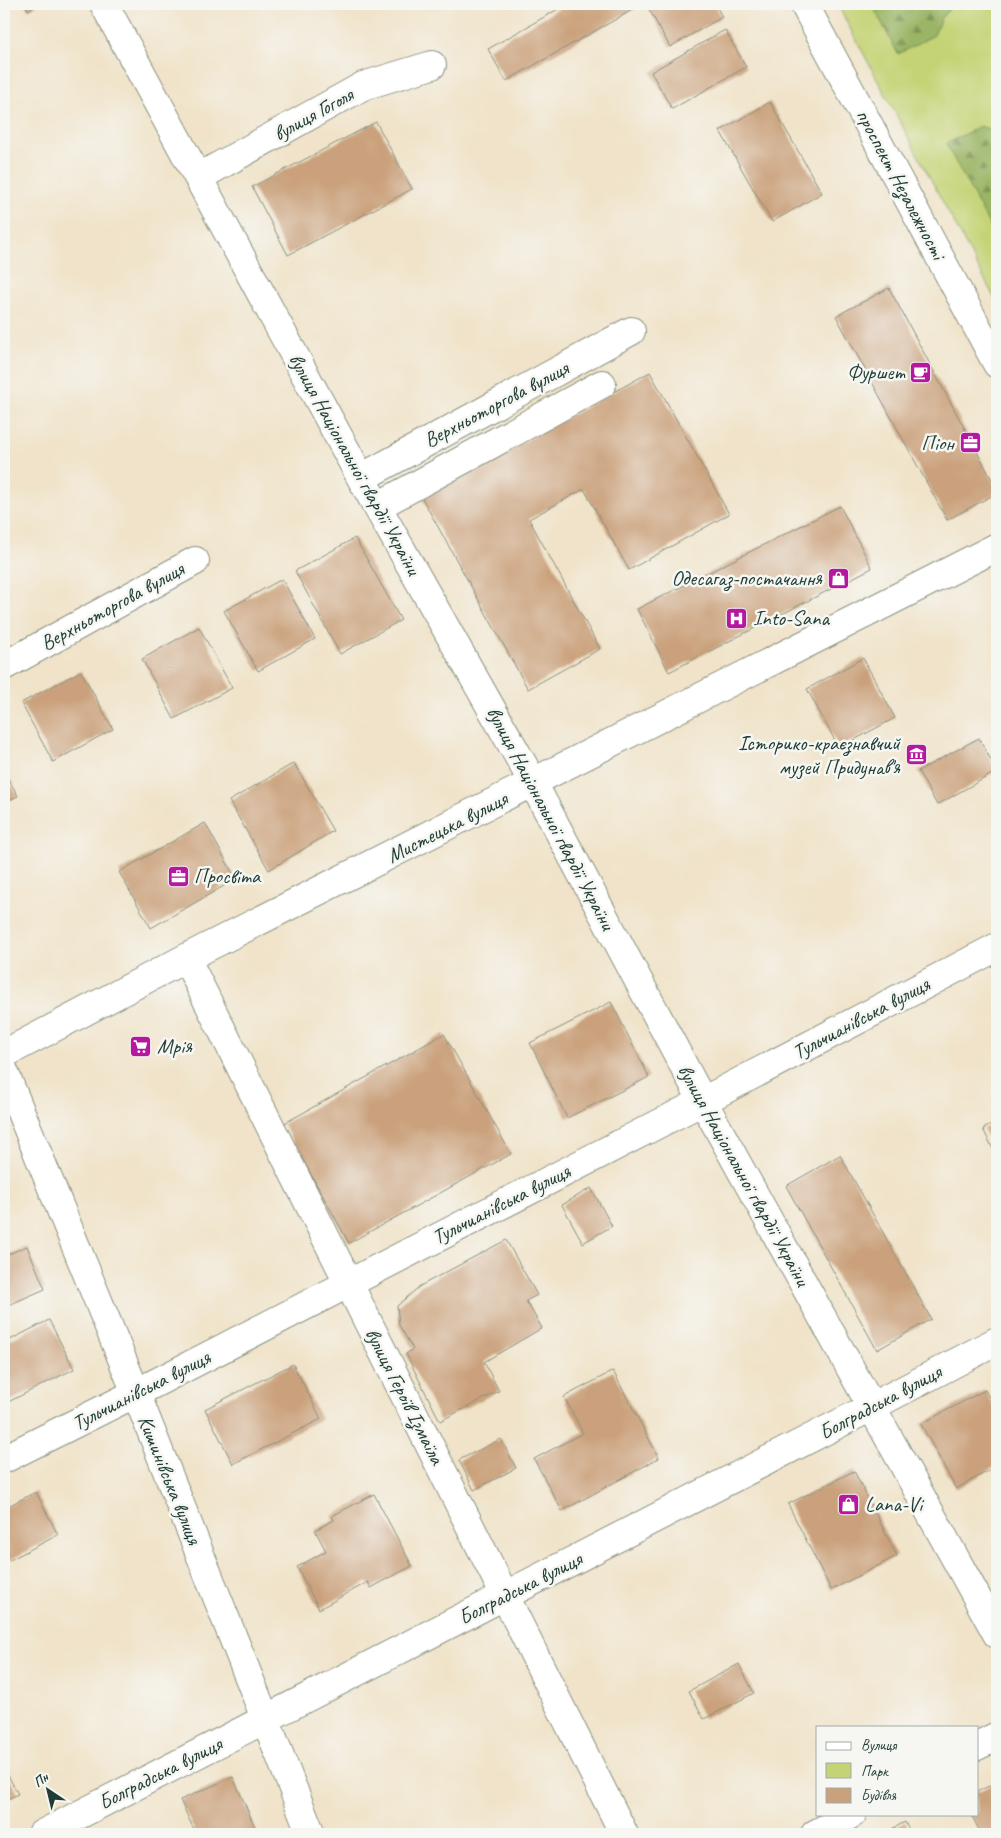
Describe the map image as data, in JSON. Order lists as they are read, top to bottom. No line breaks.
{"streets":{"street":["вулиця Гоголя","проспект Незалежності","Верхньоторгова вулиця","вулиця Національної гвардії України","Мистецька вулиця","Тульчианівська вулиця","вулиця Героїв Ізмаїла","Болградська вулиця","Кишинівська вулиця"]},"crossings":[["вулиця Гоголя","вулиця Національної гвардії України"],["Верхньоторгова вулиця","вулиця Національної гвардії України"],["вулиця Національної гвардії України","Мистецька вулиця"],["вулиця Національної гвардії України","Тульчианівська вулиця"],["вулиця Національної гвардії України","Болградська вулиця"],["Мистецька вулиця","вулиця Героїв Ізмаїла"],["Тульчианівська вулиця","вулиця Героїв Ізмаїла"],["Тульчианівська вулиця","Кишинівська вулиця"],["вулиця Героїв Ізмаїла","Болградська вулиця"],["Болградська вулиця","Кишинівська вулиця"]],"places":{"cafe":["Фуршет"],"office":["Піон","Просвіта"],"shop":["Одесагаз-постачання","Lana-Vi"],"hospital":["Into-Sana"],"museum":["Історико-краєзнавчий музей Придунав'я"],"supermarket":["Мрія"]},"legend":["Вулиця","Парк","Будівля"],"north":"top left"}
